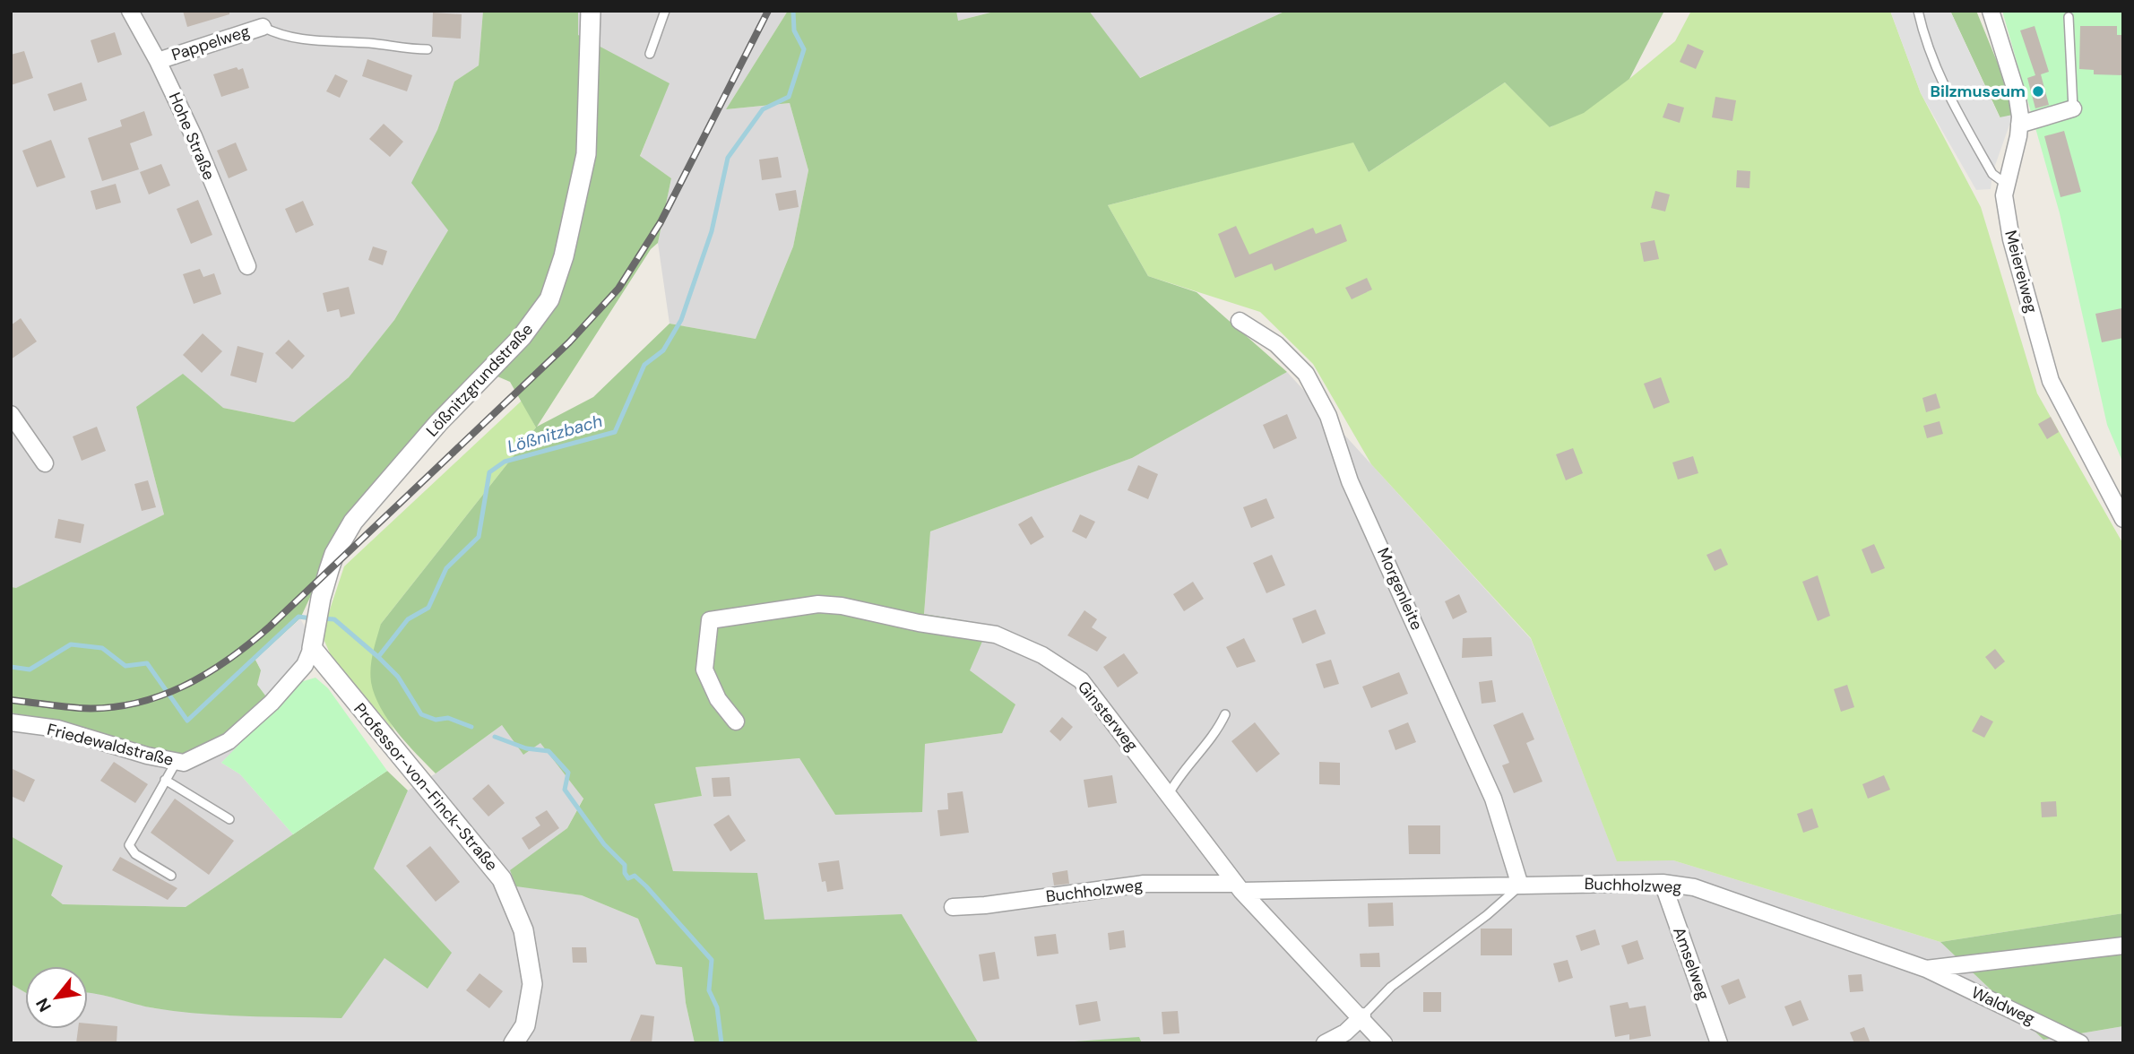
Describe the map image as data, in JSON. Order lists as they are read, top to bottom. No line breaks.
{"streets":{"street":["Pappelweg","Hohe Straße","Meiereiweg","Lößnitzgrundstraße","Morgenleite","Ginsterweg","Friedewaldstraße","Professor-von-Finck-Straße","Buchholzweg","Amselweg","Waldweg"]},"crossings":[["Pappelweg","Hohe Straße"],["Lößnitzgrundstraße","Friedewaldstraße"],["Lößnitzgrundstraße","Professor-von-Finck-Straße"],["Morgenleite","Buchholzweg"],["Ginsterweg","Buchholzweg"],["Friedewaldstraße","Professor-von-Finck-Straße"],["Buchholzweg","Amselweg"],["Buchholzweg","Waldweg"]],"water":["Lößnitzbach"],"places":["Bilzmuseum"],"north":"bottom left"}
